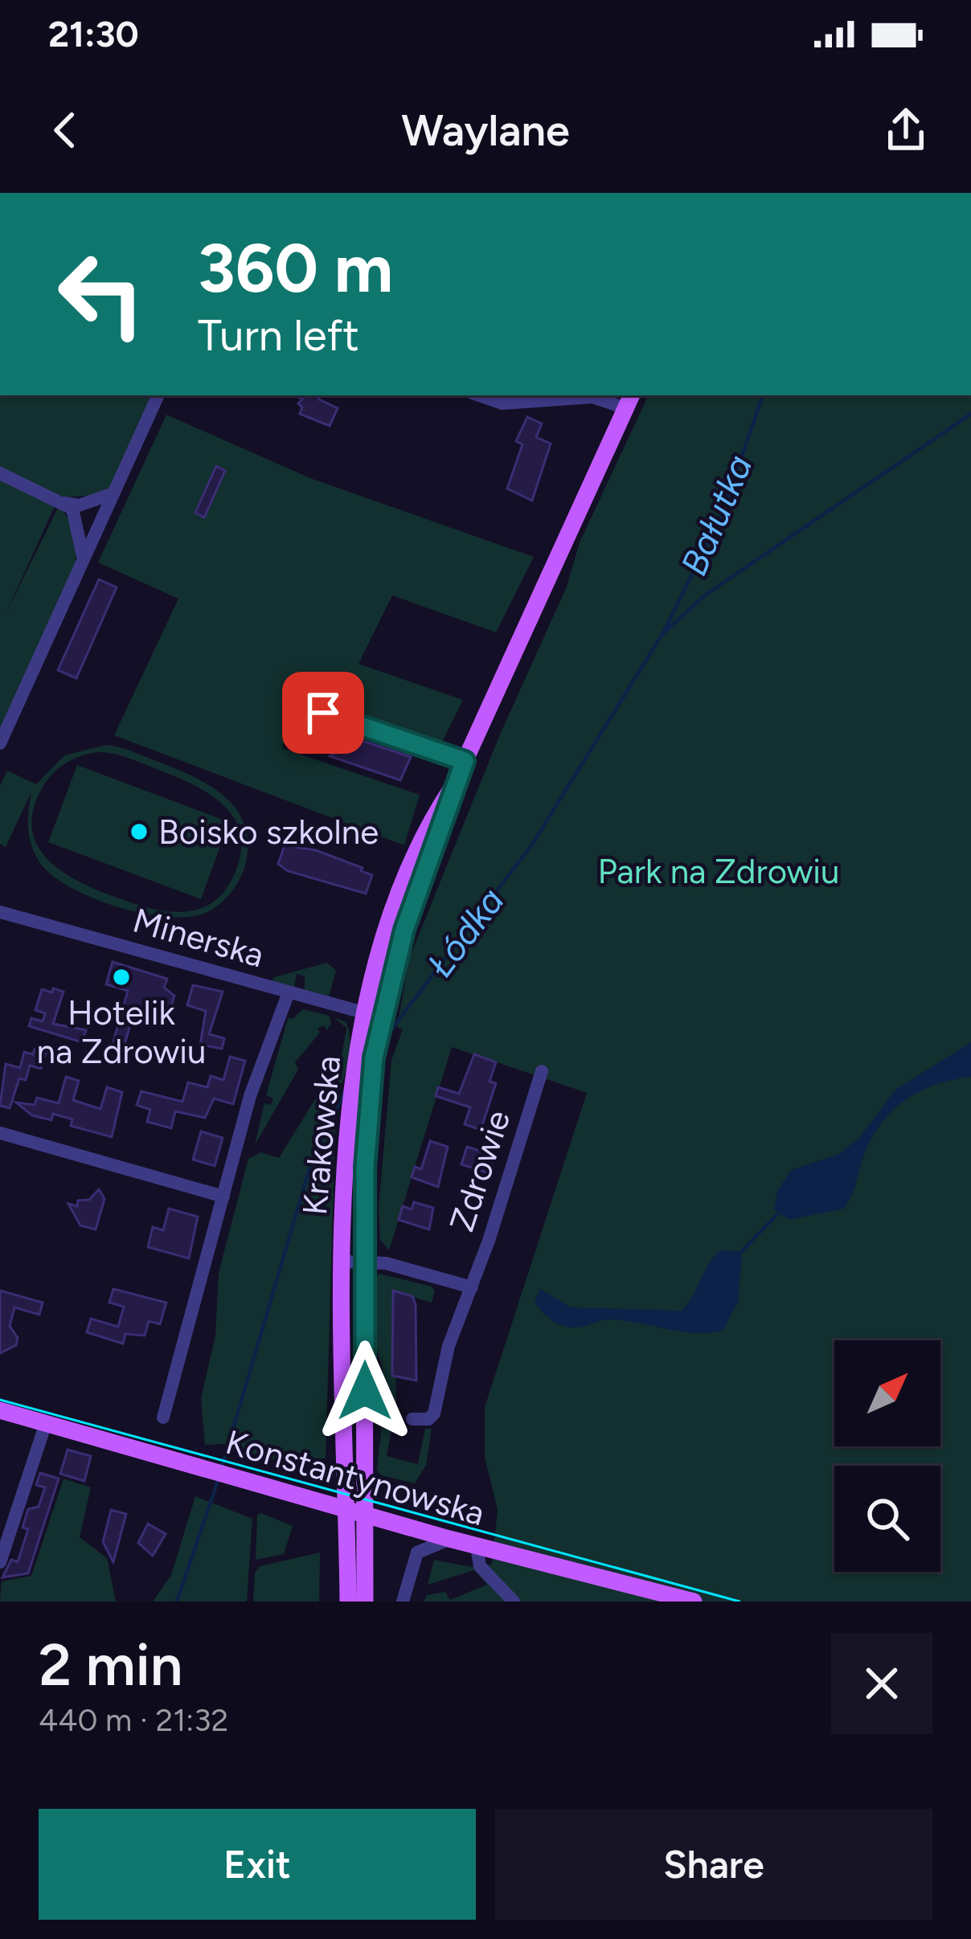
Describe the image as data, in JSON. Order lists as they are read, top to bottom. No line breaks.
{"streets":{"main road":["Krakowska","Konstantynowska"],"street":["Minerska","Zdrowie"]},"crossings":[["Minerska","Krakowska"],["Krakowska","Konstantynowska"]],"water":["Bałutka","Łódka"],"parks":["Park na Zdrowiu"],"places":["Boisko szkolne","Hotelik na Zdrowiu"],"north":"top right","page":{"status":"21:30","header":"Waylane","turn":["360 m","Turn left"],"heading":["2 min","440 m · 21:32"],"buttons":["Exit","Share"]}}
